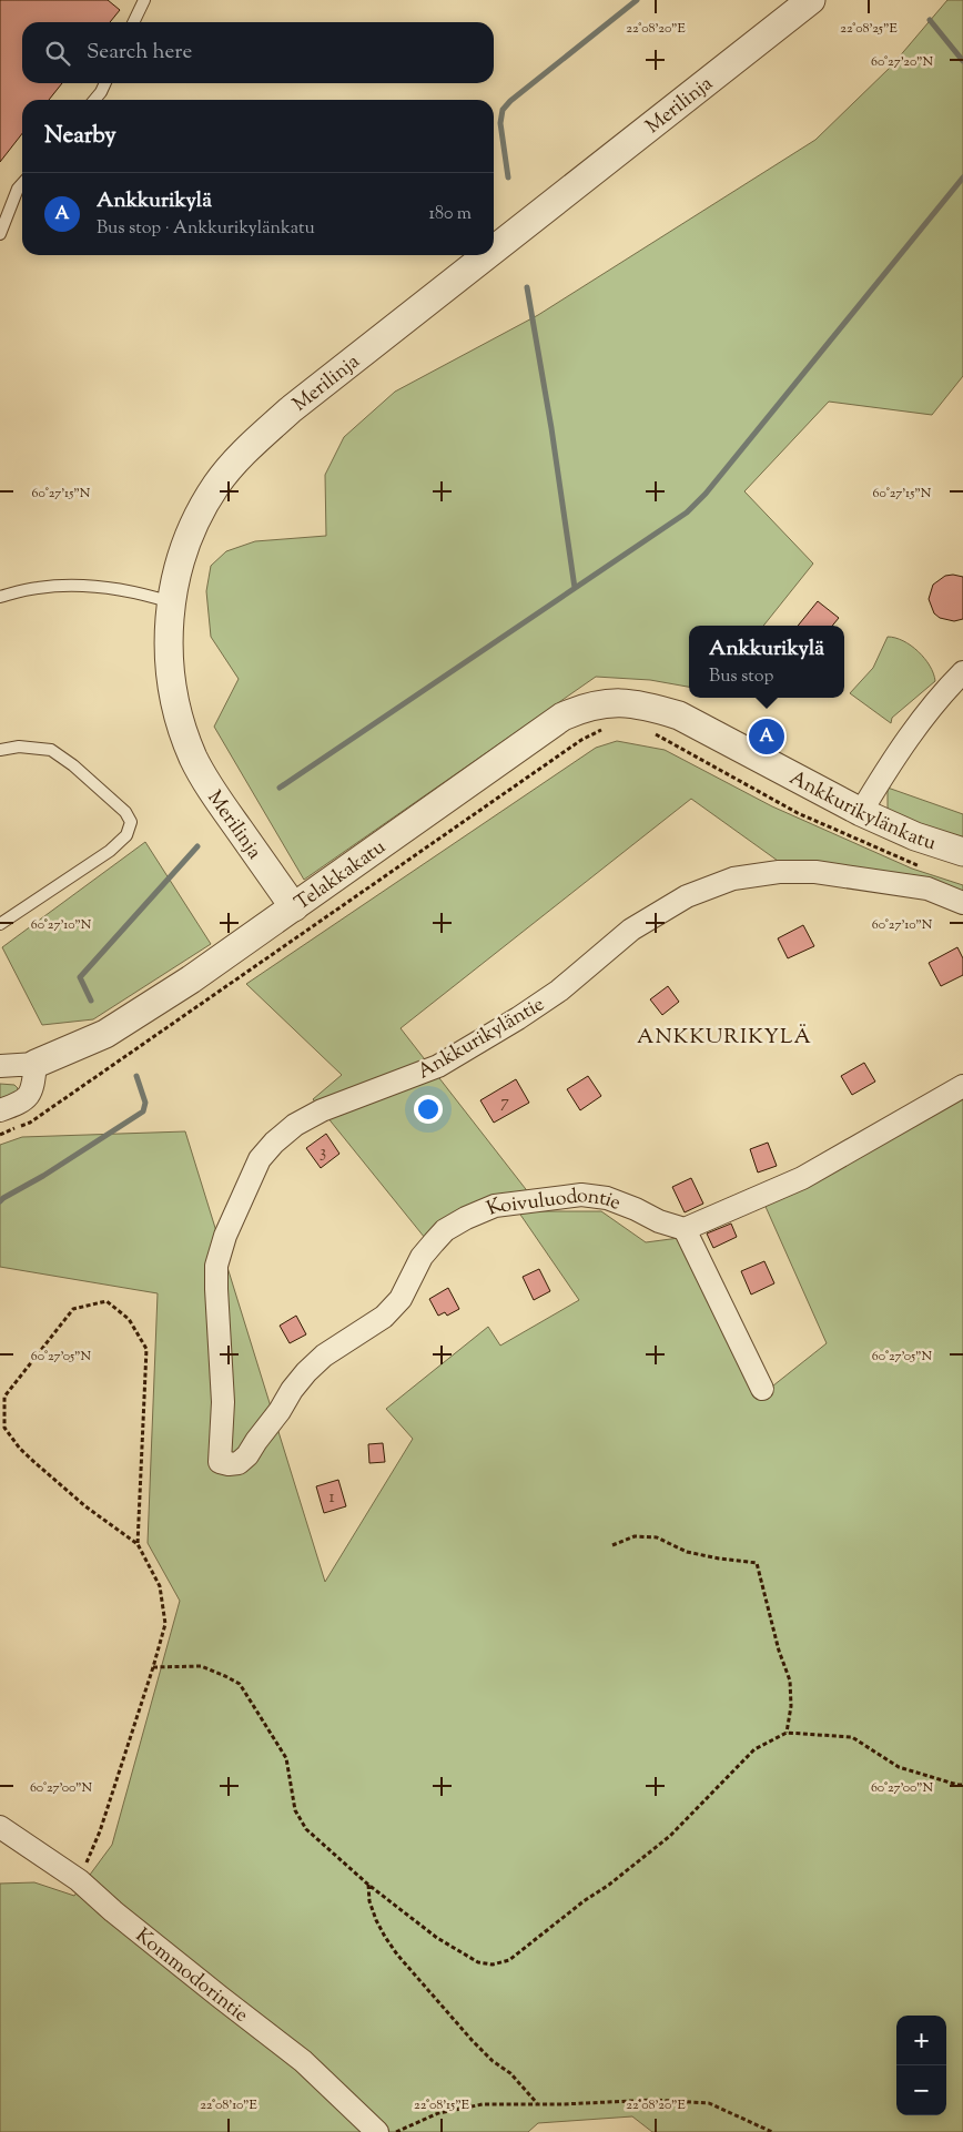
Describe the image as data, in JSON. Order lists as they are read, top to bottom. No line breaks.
{"streets":{"street":["Merilinja","Ankkurikylänkatu","Telakkakatu","Ankkurikyläntie","Koivuluodontie","Kommodorintie"]},"crossings":[["Merilinja","Telakkakatu"],["Ankkurikylänkatu","Telakkakatu"],["Ankkurikyläntie","Koivuluodontie"]],"districts":["ANKKURIKYLÄ"],"house_numbers":["7","3","1"],"page":{"search":"Search here","heading":"Nearby","list":[{"mark":"A","name":"Ankkurikylä","note":"Bus stop · Ankkurikylänkatu","value":"180 m"}],"popup":["Ankkurikylä","Bus stop"],"pins":"A","map_buttons":["+","−"]},"coordinates":["22°08'20\"E","22°08'25\"E","60°27'20\"N","60°27'15\"N","60°27'10\"N","60°27'05\"N","60°27'00\"N","22°08'10\"E","22°08'15\"E"]}
